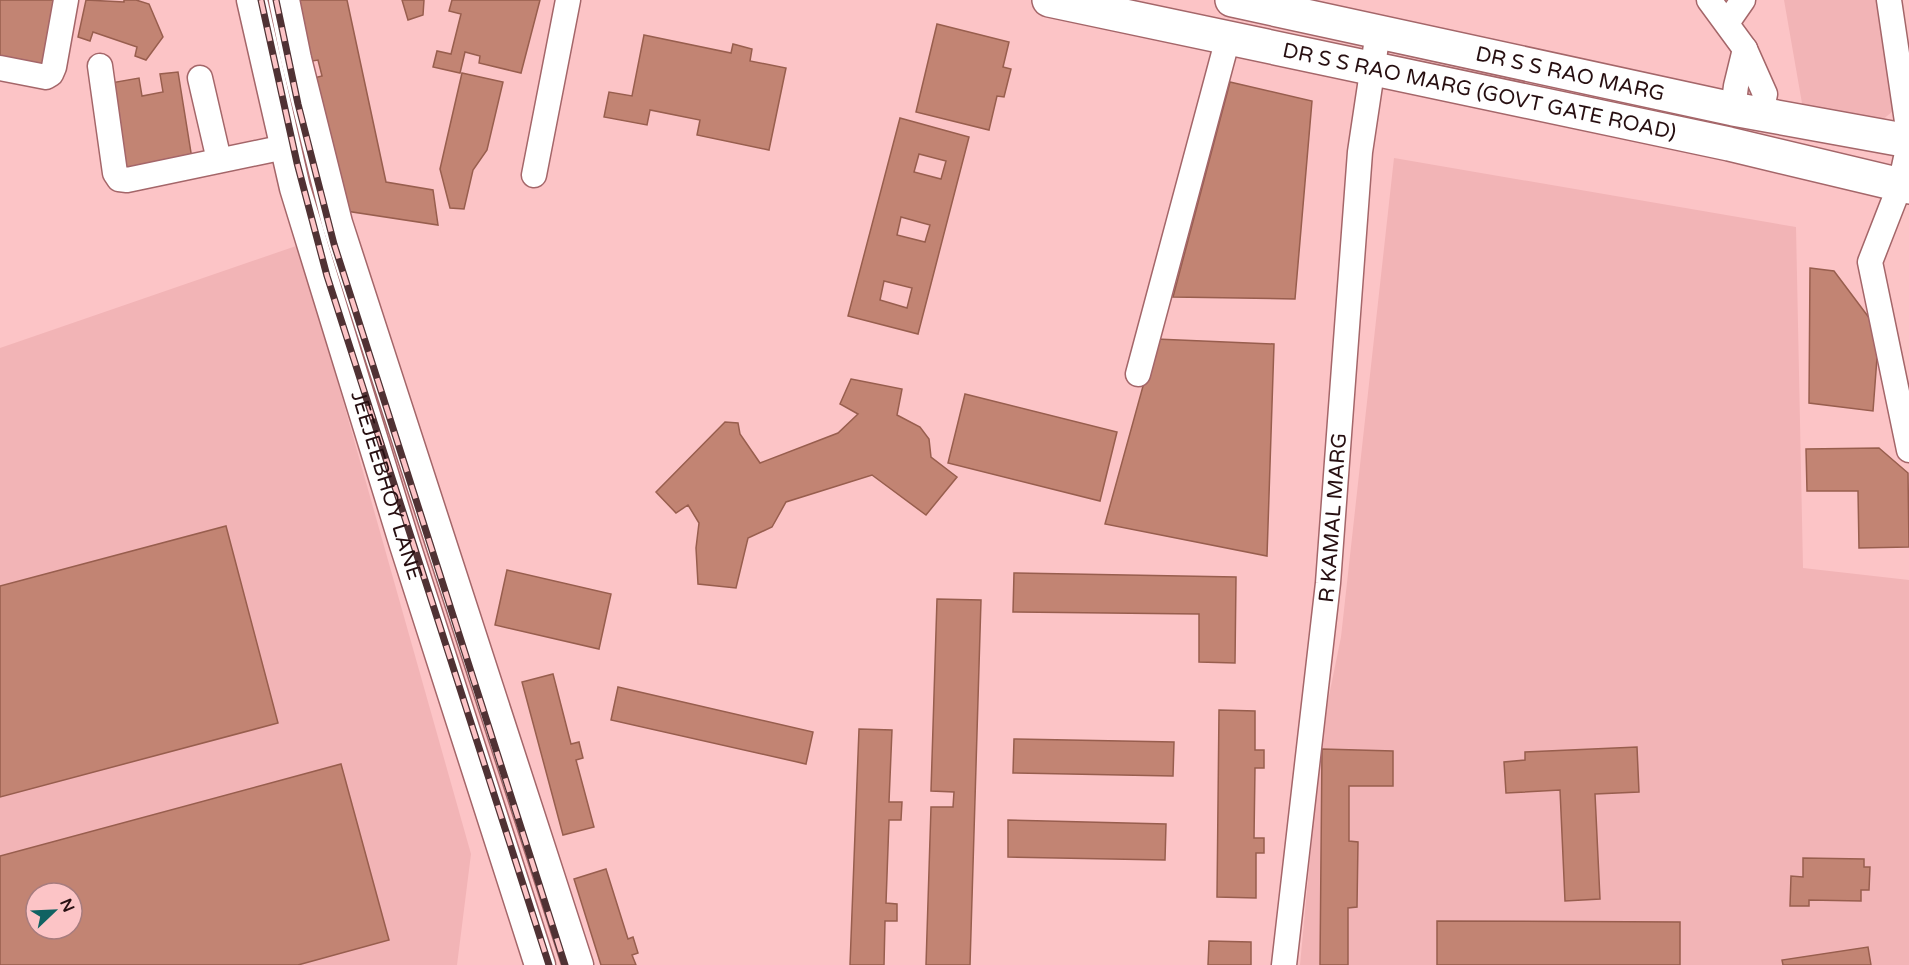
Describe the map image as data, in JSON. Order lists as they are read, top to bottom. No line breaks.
{"streets":{"main road":["DR S S RAO MARG","DR S S RAO MARG (GOVT GATE ROAD)"],"street":["JEEJEEBHOY LANE","R KAMAL MARG"]},"crossings":[["DR S S RAO MARG","R KAMAL MARG"],["DR S S RAO MARG (GOVT GATE ROAD)","R KAMAL MARG"]],"north":"top right"}
